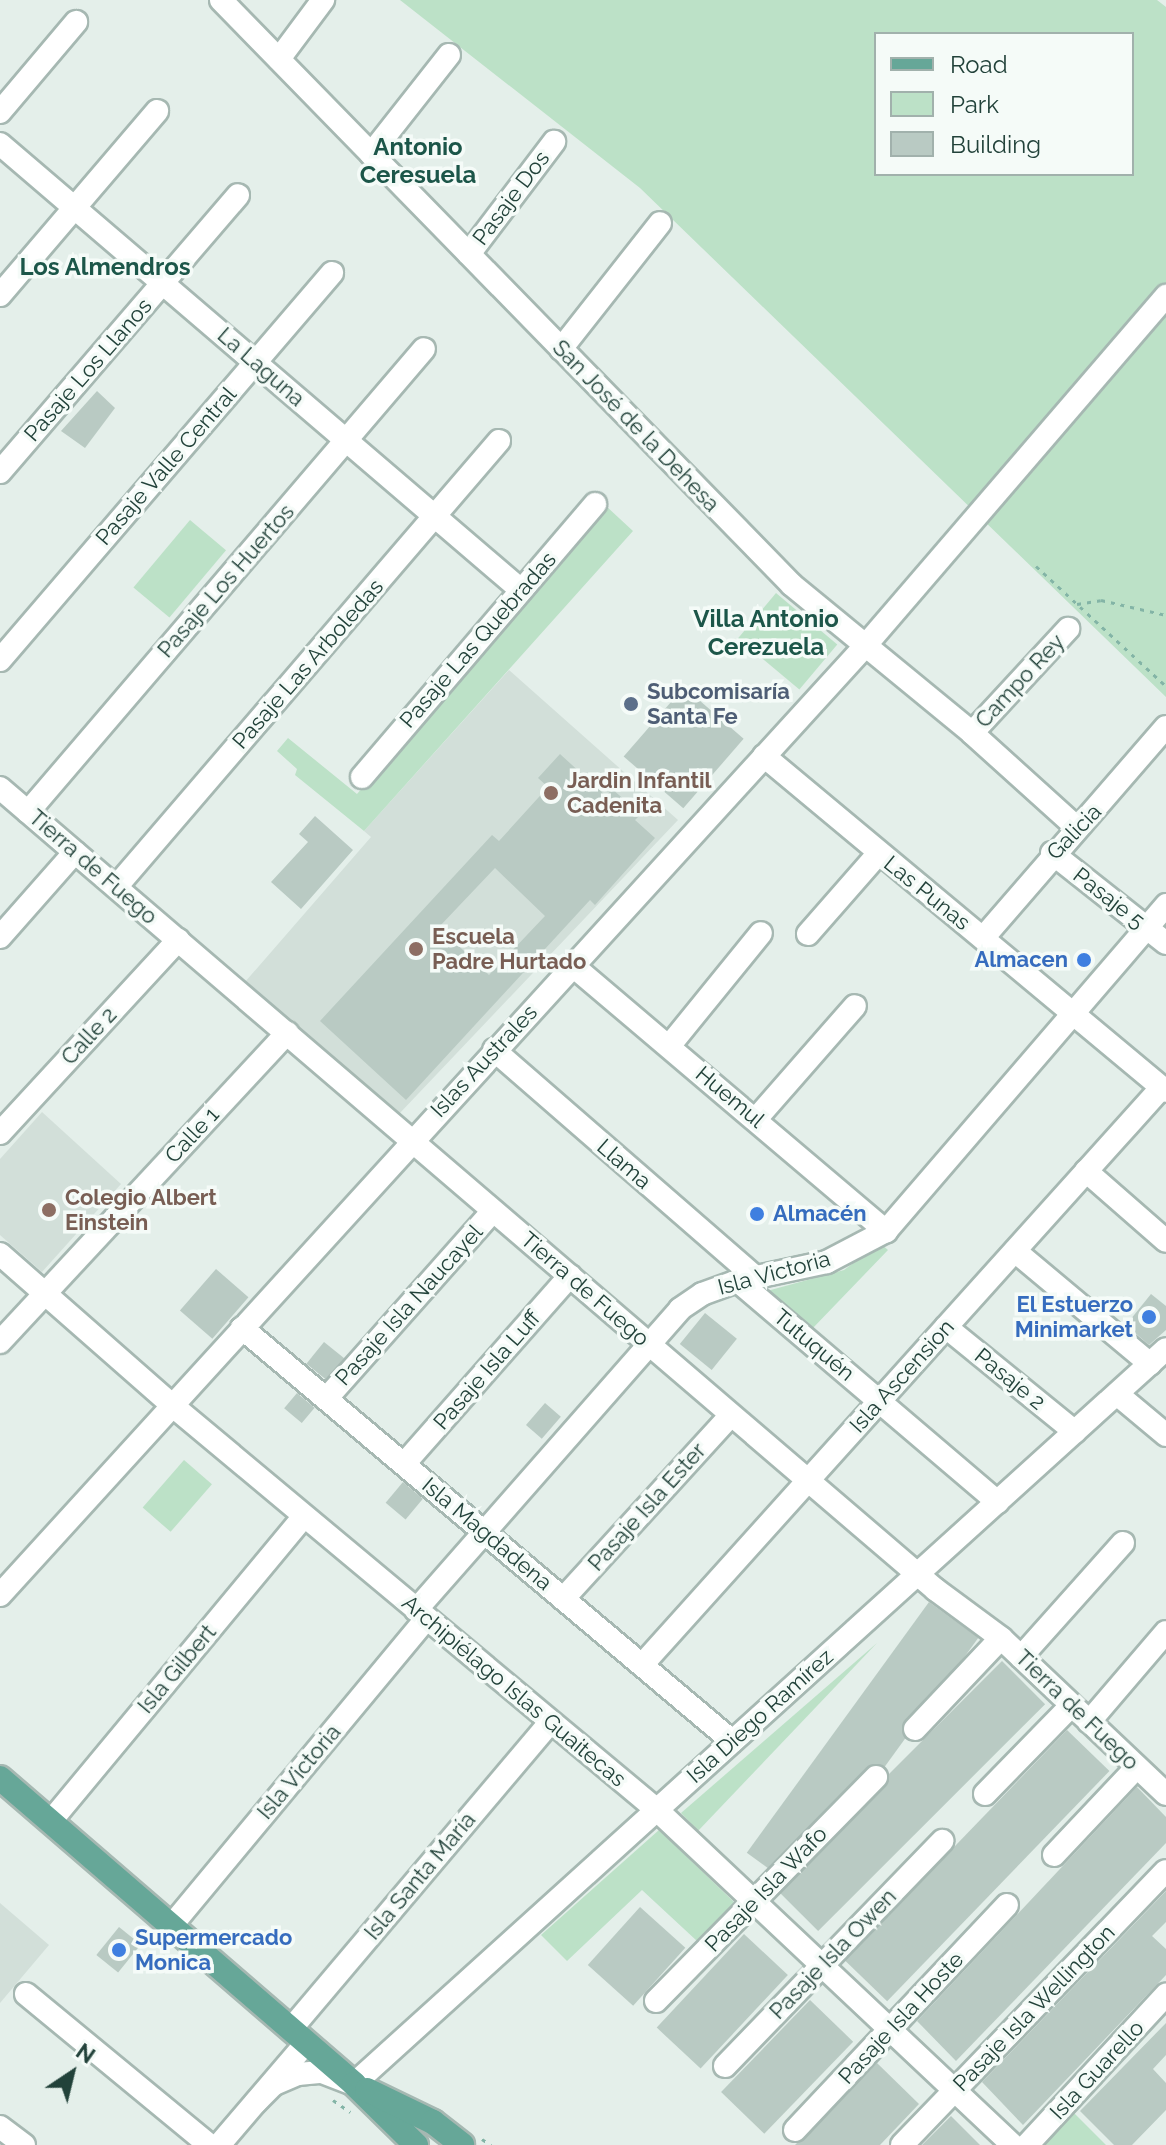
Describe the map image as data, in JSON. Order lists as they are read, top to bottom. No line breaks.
{"streets":{"street":["Pasaje Dos","La Laguna","Pasaje Los Llanos","San José de la Dehesa","Pasaje Valle Central","Pasaje Los Huertos","Pasaje Las Quebradas","Pasaje Las Arboledas","Campo Rey","Galicia","Tierra de Fuego","Las Punas","Pasaje 5","Calle 2","Islas Australes","Huemul","Calle 1","Llama","Isla Victoria","Pasaje Isla Naucayel","Tutuquén","Pasaje Isla Luff","Isla Ascension","Pasaje 2","Pasaje Isla Ester","Isla Magdadena","Isla Gilbert","Archipiélago Islas Guaitecas","Isla Diego Ramírez","Isla Santa María","Pasaje Isla Wafo","Pasaje Isla Owen","Pasaje Isla Wellington","Pasaje Isla Hoste","Isla Guarello"]},"crossings":[["Pasaje Dos","San José de la Dehesa"],["La Laguna","Pasaje Los Llanos"],["La Laguna","Pasaje Valle Central"],["La Laguna","Pasaje Los Huertos"],["La Laguna","Pasaje Las Quebradas"],["La Laguna","Pasaje Las Arboledas"],["San José de la Dehesa","Campo Rey"],["San José de la Dehesa","Galicia"],["San José de la Dehesa","Islas Australes"],["Pasaje Los Huertos","Tierra de Fuego"],["Pasaje Las Arboledas","Tierra de Fuego"],["Galicia","Las Punas"],["Galicia","Pasaje 5"],["Tierra de Fuego","Calle 2"],["Tierra de Fuego","Islas Australes"],["Tierra de Fuego","Calle 1"],["Tierra de Fuego","Isla Victoria"],["Tierra de Fuego","Pasaje Isla Naucayel"],["Tierra de Fuego","Pasaje Isla Luff"],["Tierra de Fuego","Isla Ascension"],["Tierra de Fuego","Pasaje Isla Ester"],["Tierra de Fuego","Isla Diego Ramírez"],["Las Punas","Islas Australes"],["Las Punas","Isla Victoria"],["Las Punas","Isla Ascension"],["Pasaje 5","Isla Victoria"],["Islas Australes","Huemul"],["Islas Australes","Llama"],["Islas Australes","Isla Magdadena"],["Islas Australes","Archipiélago Islas Guaitecas"],["Huemul","Isla Victoria"],["Calle 1","Archipiélago Islas Guaitecas"],["Llama","Isla Victoria"],["Llama","Tutuquén"],["Isla Victoria","Tutuquén"],["Isla Victoria","Isla Magdadena"],["Isla Victoria","Archipiélago Islas Guaitecas"],["Pasaje Isla Naucayel","Isla Magdadena"],["Tutuquén","Isla Ascension"],["Tutuquén","Isla Diego Ramírez"],["Pasaje Isla Luff","Isla Magdadena"],["Isla Ascension","Pasaje 2"],["Isla Ascension","Isla Magdadena"],["Pasaje 2","Isla Diego Ramírez"],["Pasaje Isla Ester","Isla Magdadena"],["Isla Magdadena","Isla Diego Ramírez"],["Isla Gilbert","Archipiélago Islas Guaitecas"],["Archipiélago Islas Guaitecas","Isla Diego Ramírez"],["Archipiélago Islas Guaitecas","Isla Santa María"],["Archipiélago Islas Guaitecas","Pasaje Isla Wafo"],["Archipiélago Islas Guaitecas","Pasaje Isla Owen"],["Archipiélago Islas Guaitecas","Pasaje Isla Wellington"],["Archipiélago Islas Guaitecas","Pasaje Isla Hoste"]],"districts":["Antonio Ceresuela","Los Almendros","Villa Antonio Cerezuela"],"places":["Subcomisaría Santa Fe","Jardin Infantil Cadenita","Escuela Padre Hurtado","Almacen","Colegio Albert Einstein","Almacén","El Estuerzo Minimarket","Supermercado Monica"],"legend":["Road","Park","Building"],"north":"top right"}
